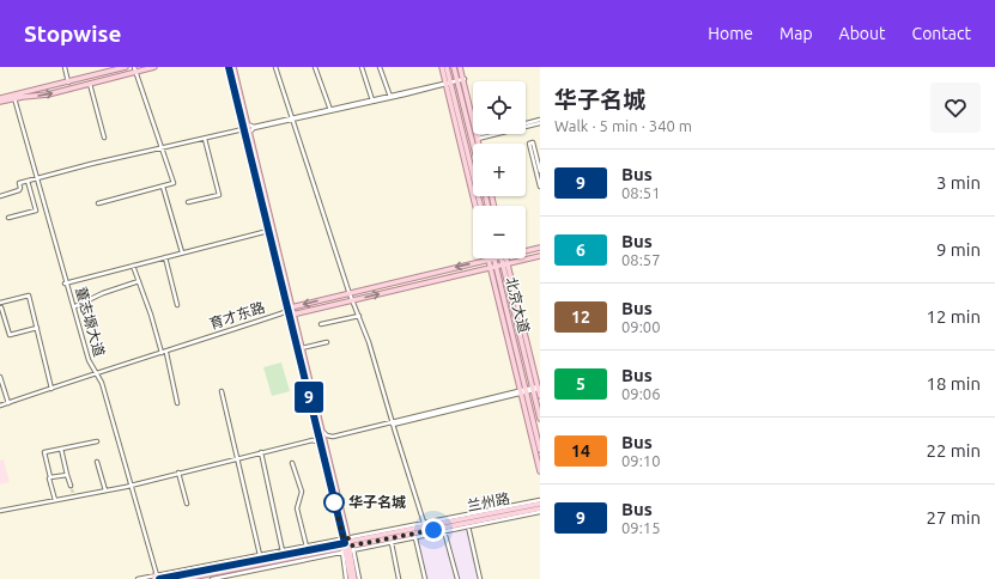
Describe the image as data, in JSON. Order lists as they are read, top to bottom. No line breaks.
{"streets":{"main road":["北京大道","育才东路","兰州路"],"street":["董志塬大道"]},"crossings":[["北京大道","育才东路"],["育才东路","董志塬大道"],["董志塬大道","兰州路"]],"places":["华子名城"],"lines":["bus line 9"],"page":{"header":"Stopwise","nav":["Home","Map","About","Contact"],"on_map":"9","heading":["华子名城","Walk · 5 min · 340 m"],"map_buttons":["+","−"],"list":[{"mark":"9","name":"Bus","note":"08:51","value":"3 min"},{"mark":"6","name":"Bus","note":"08:57","value":"9 min"},{"mark":"12","name":"Bus","note":"09:00","value":"12 min"},{"mark":"5","name":"Bus","note":"09:06","value":"18 min"},{"mark":"14","name":"Bus","note":"09:10","value":"22 min"},{"mark":"9","name":"Bus","note":"09:15","value":"27 min"}]}}
